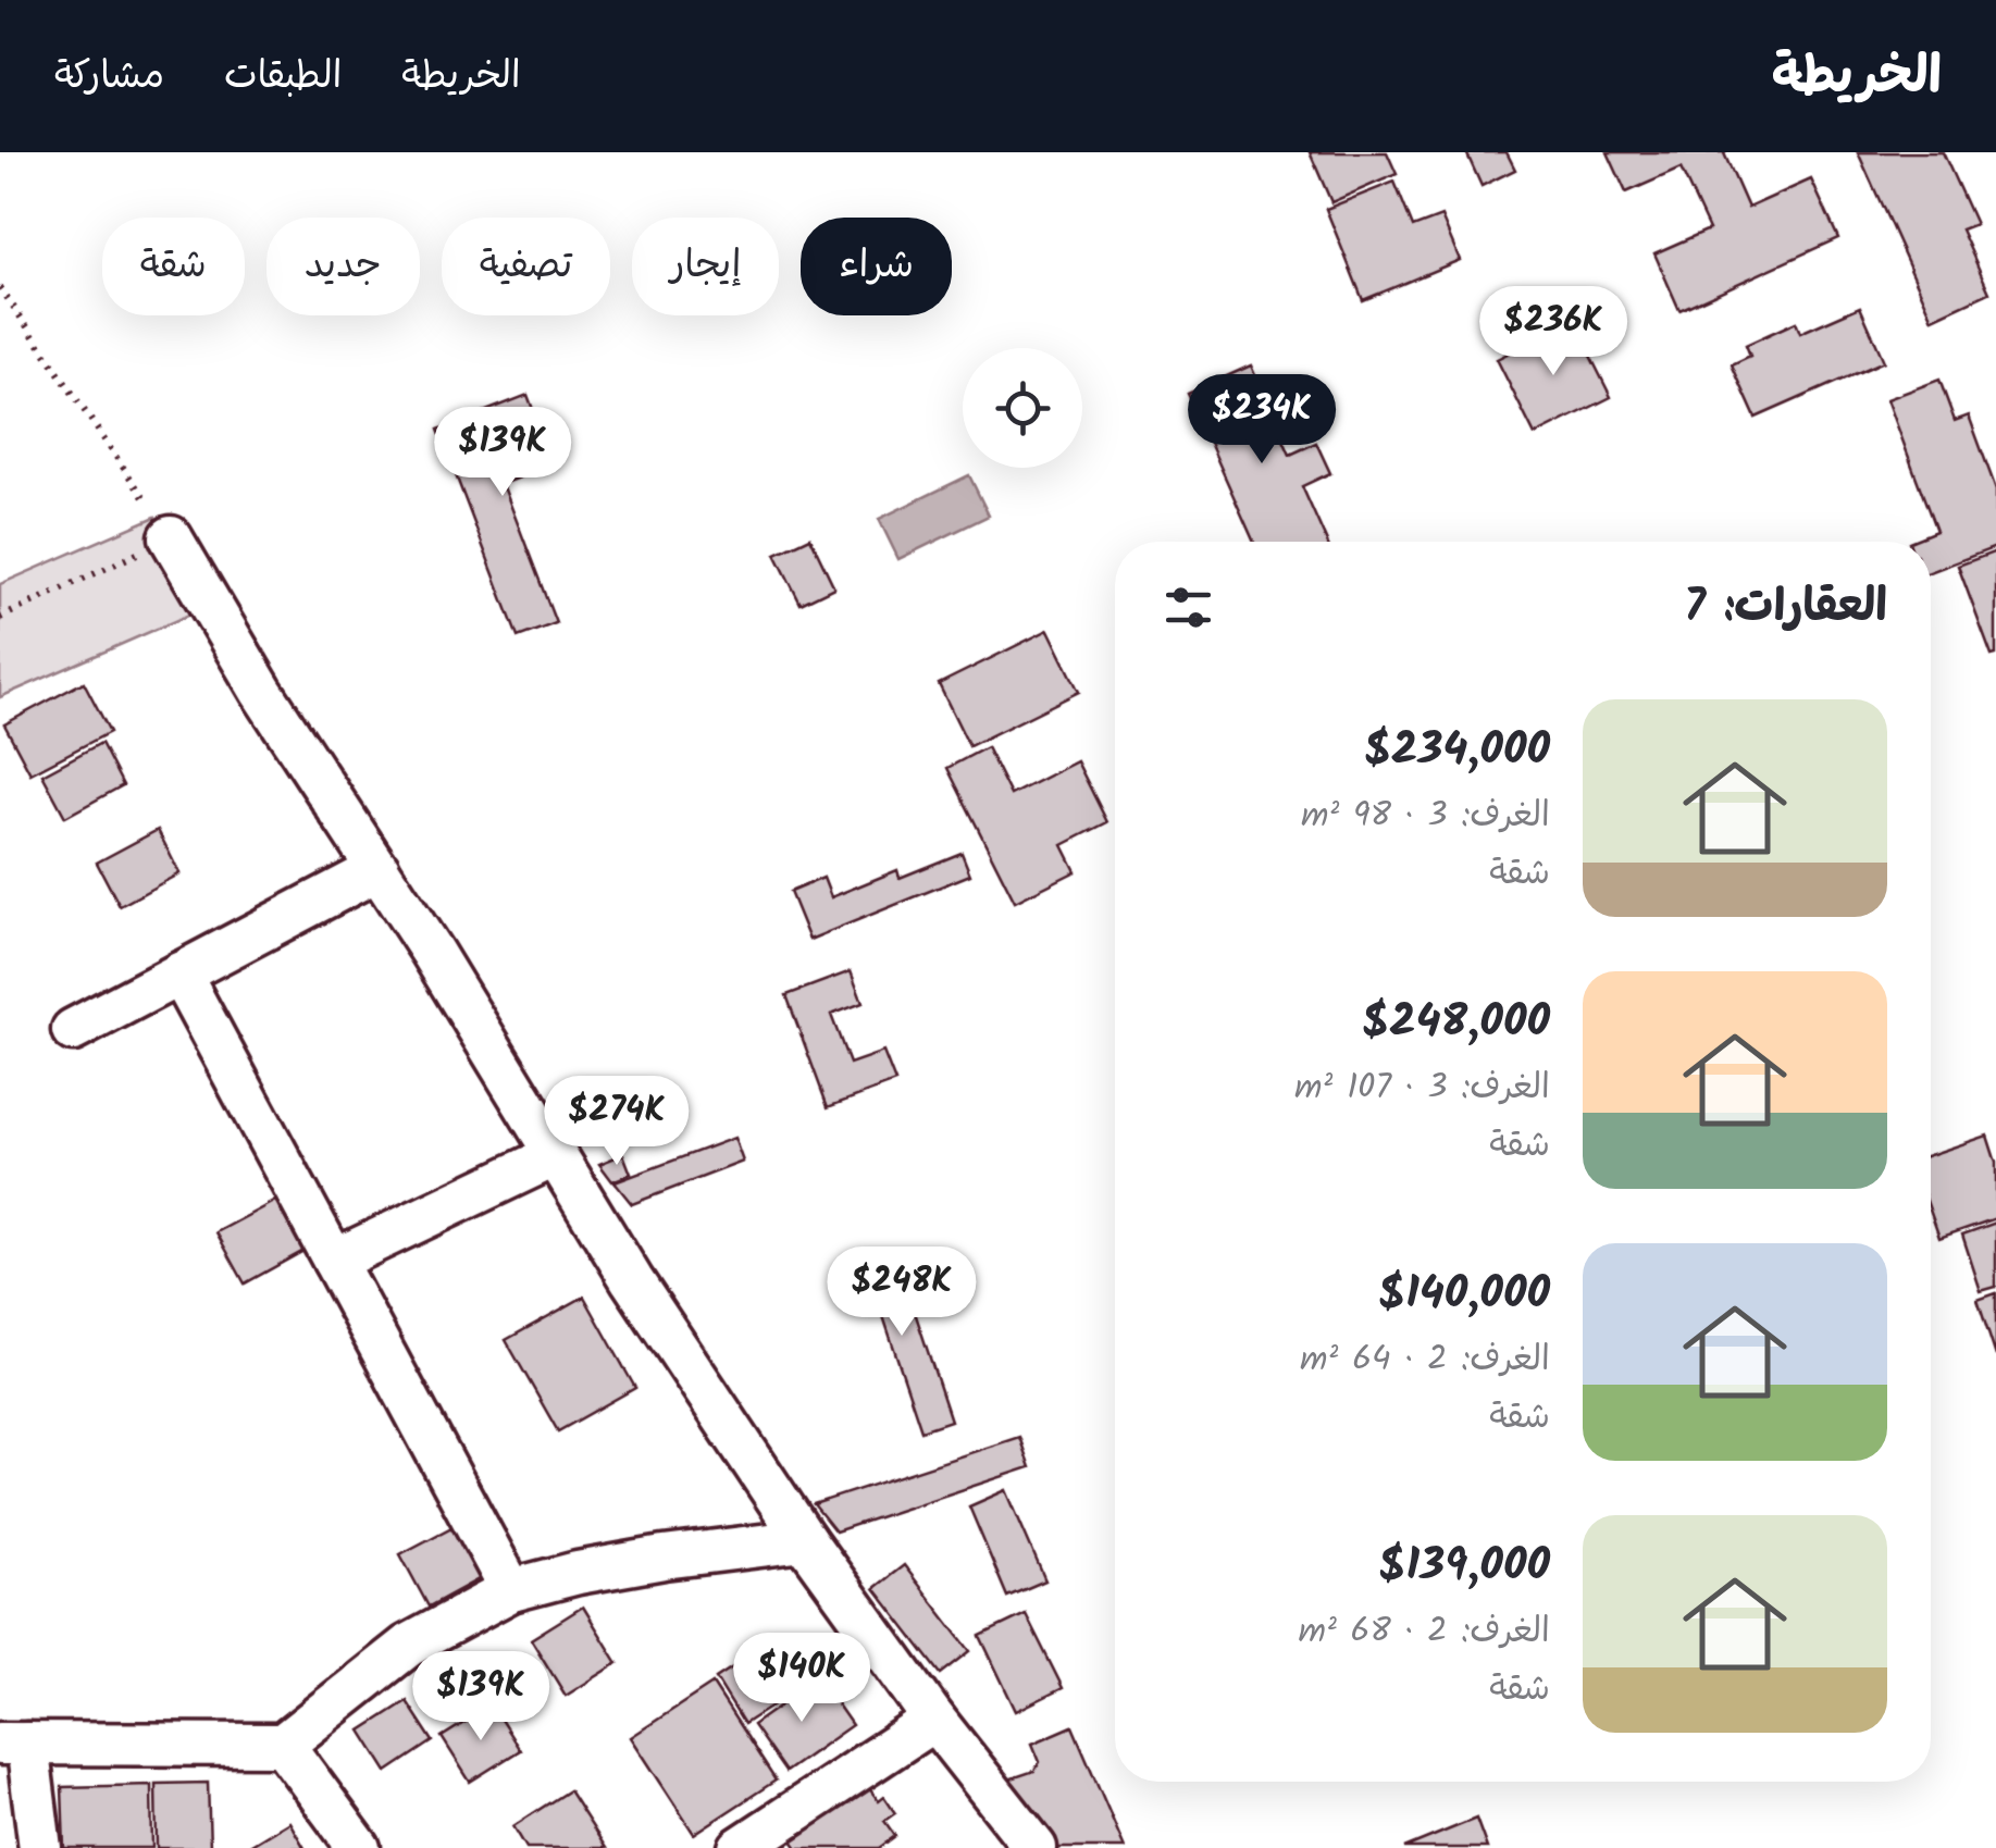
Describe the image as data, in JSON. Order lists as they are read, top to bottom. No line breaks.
{"page":{"header":"الخريطة","nav":["الخريطة","الطبقات","مشاركة"],"chip":["شراء","إيجار","تصفية","جديد","شقة"],"price":["$236K","$234K","$139K","$274K","$248K","$140K","$139K"],"heading":"العقارات: 7","list":[{"name":"$234,000","note":"الغرف: 3 · 98 m² · شقة"},{"name":"$248,000","note":"الغرف: 3 · 107 m² · شقة"},{"name":"$140,000","note":"الغرف: 2 · 64 m² · شقة"},{"name":"$139,000","note":"الغرف: 2 · 68 m² · شقة"}]}}
